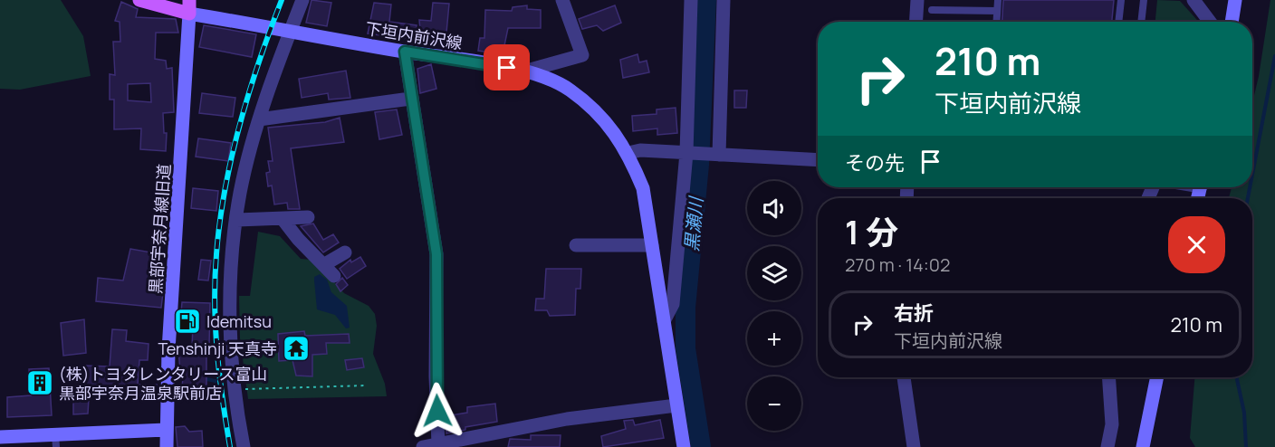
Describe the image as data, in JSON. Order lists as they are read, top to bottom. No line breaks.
{"streets":{"main road":["下垣内前沢線","黒部宇奈月線旧道"]},"crossings":[["下垣内前沢線","黒部宇奈月線旧道"]],"water":["黒瀬川"],"places":{"fuel station":["Idemitsu"],"temple":["Tenshinji 天真寺"],"building":["(株)トヨタレンタリース富山 黒部宇奈月温泉駅前店"]},"page":{"turn":["210 m","下垣内前沢線"],"then":"その先","map_buttons":["+","−"],"heading":["1 分","270 m · 14:02"],"list":[{"name":"右折","note":"下垣内前沢線","value":"210 m"}]}}
